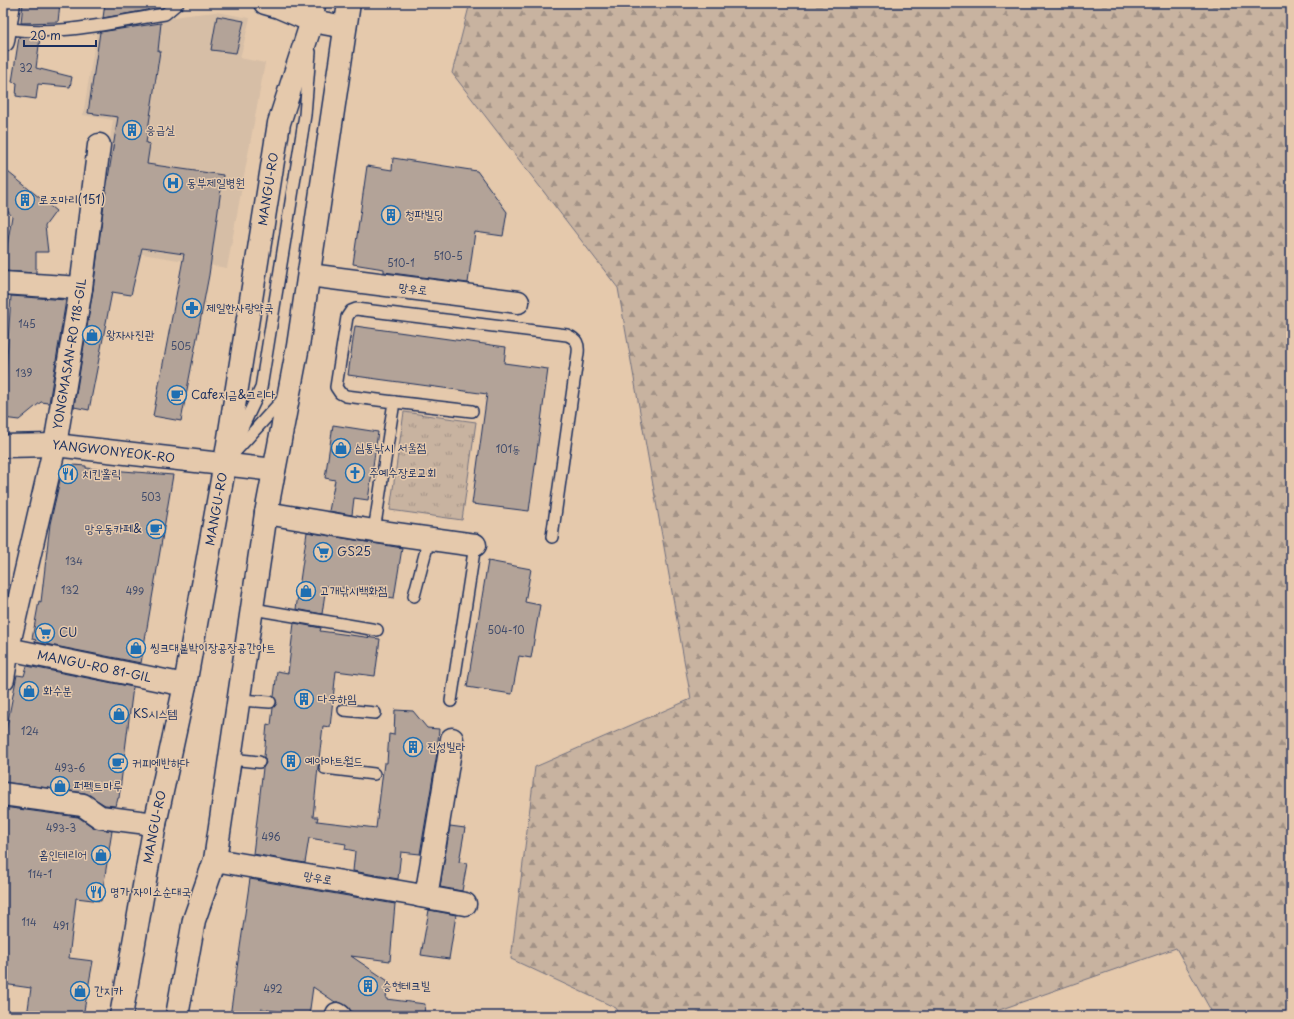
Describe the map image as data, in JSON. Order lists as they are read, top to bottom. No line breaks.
{"streets":{"street":["MANGU-RO","망우로","YONGMASAN-RO 118-GIL","YANGWONYEOK-RO","MANGU-RO 81-GIL"]},"crossings":[["MANGU-RO","YANGWONYEOK-RO"],["MANGU-RO","MANGU-RO 81-GIL"],["YONGMASAN-RO 118-GIL","YANGWONYEOK-RO"],["YONGMASAN-RO 118-GIL","MANGU-RO 81-GIL"]],"places":{"building":["응급실","로즈마리(151)","청파빌딩","다우하임","진성빌라","예아아트월드","승현테크빌"],"hospital":["동부제일병원"],"pharmacy":["제일한사랑약국"],"shop":["왕자사진관","심통낚시 서울점","고개낚시백화점","씽크대붙박이장공장공간아트","화수분","KS시스템","퍼펙트마루","홈인테리어","간지카"],"cafe":["Cafe지금&그리다","망우동카페&","커피에반하다"],"church":["주예수장로교회"],"restaurant":["치킨홀릭","명가 자이소순대국"],"supermarket":["GS25","CU"]},"house_numbers":["32","510-5","510-1","145","505","139","101동","503","134","132","499","504-10","124","493-6","493-3","496","114-1","114","491","492"],"scale_bar":"20 m"}
